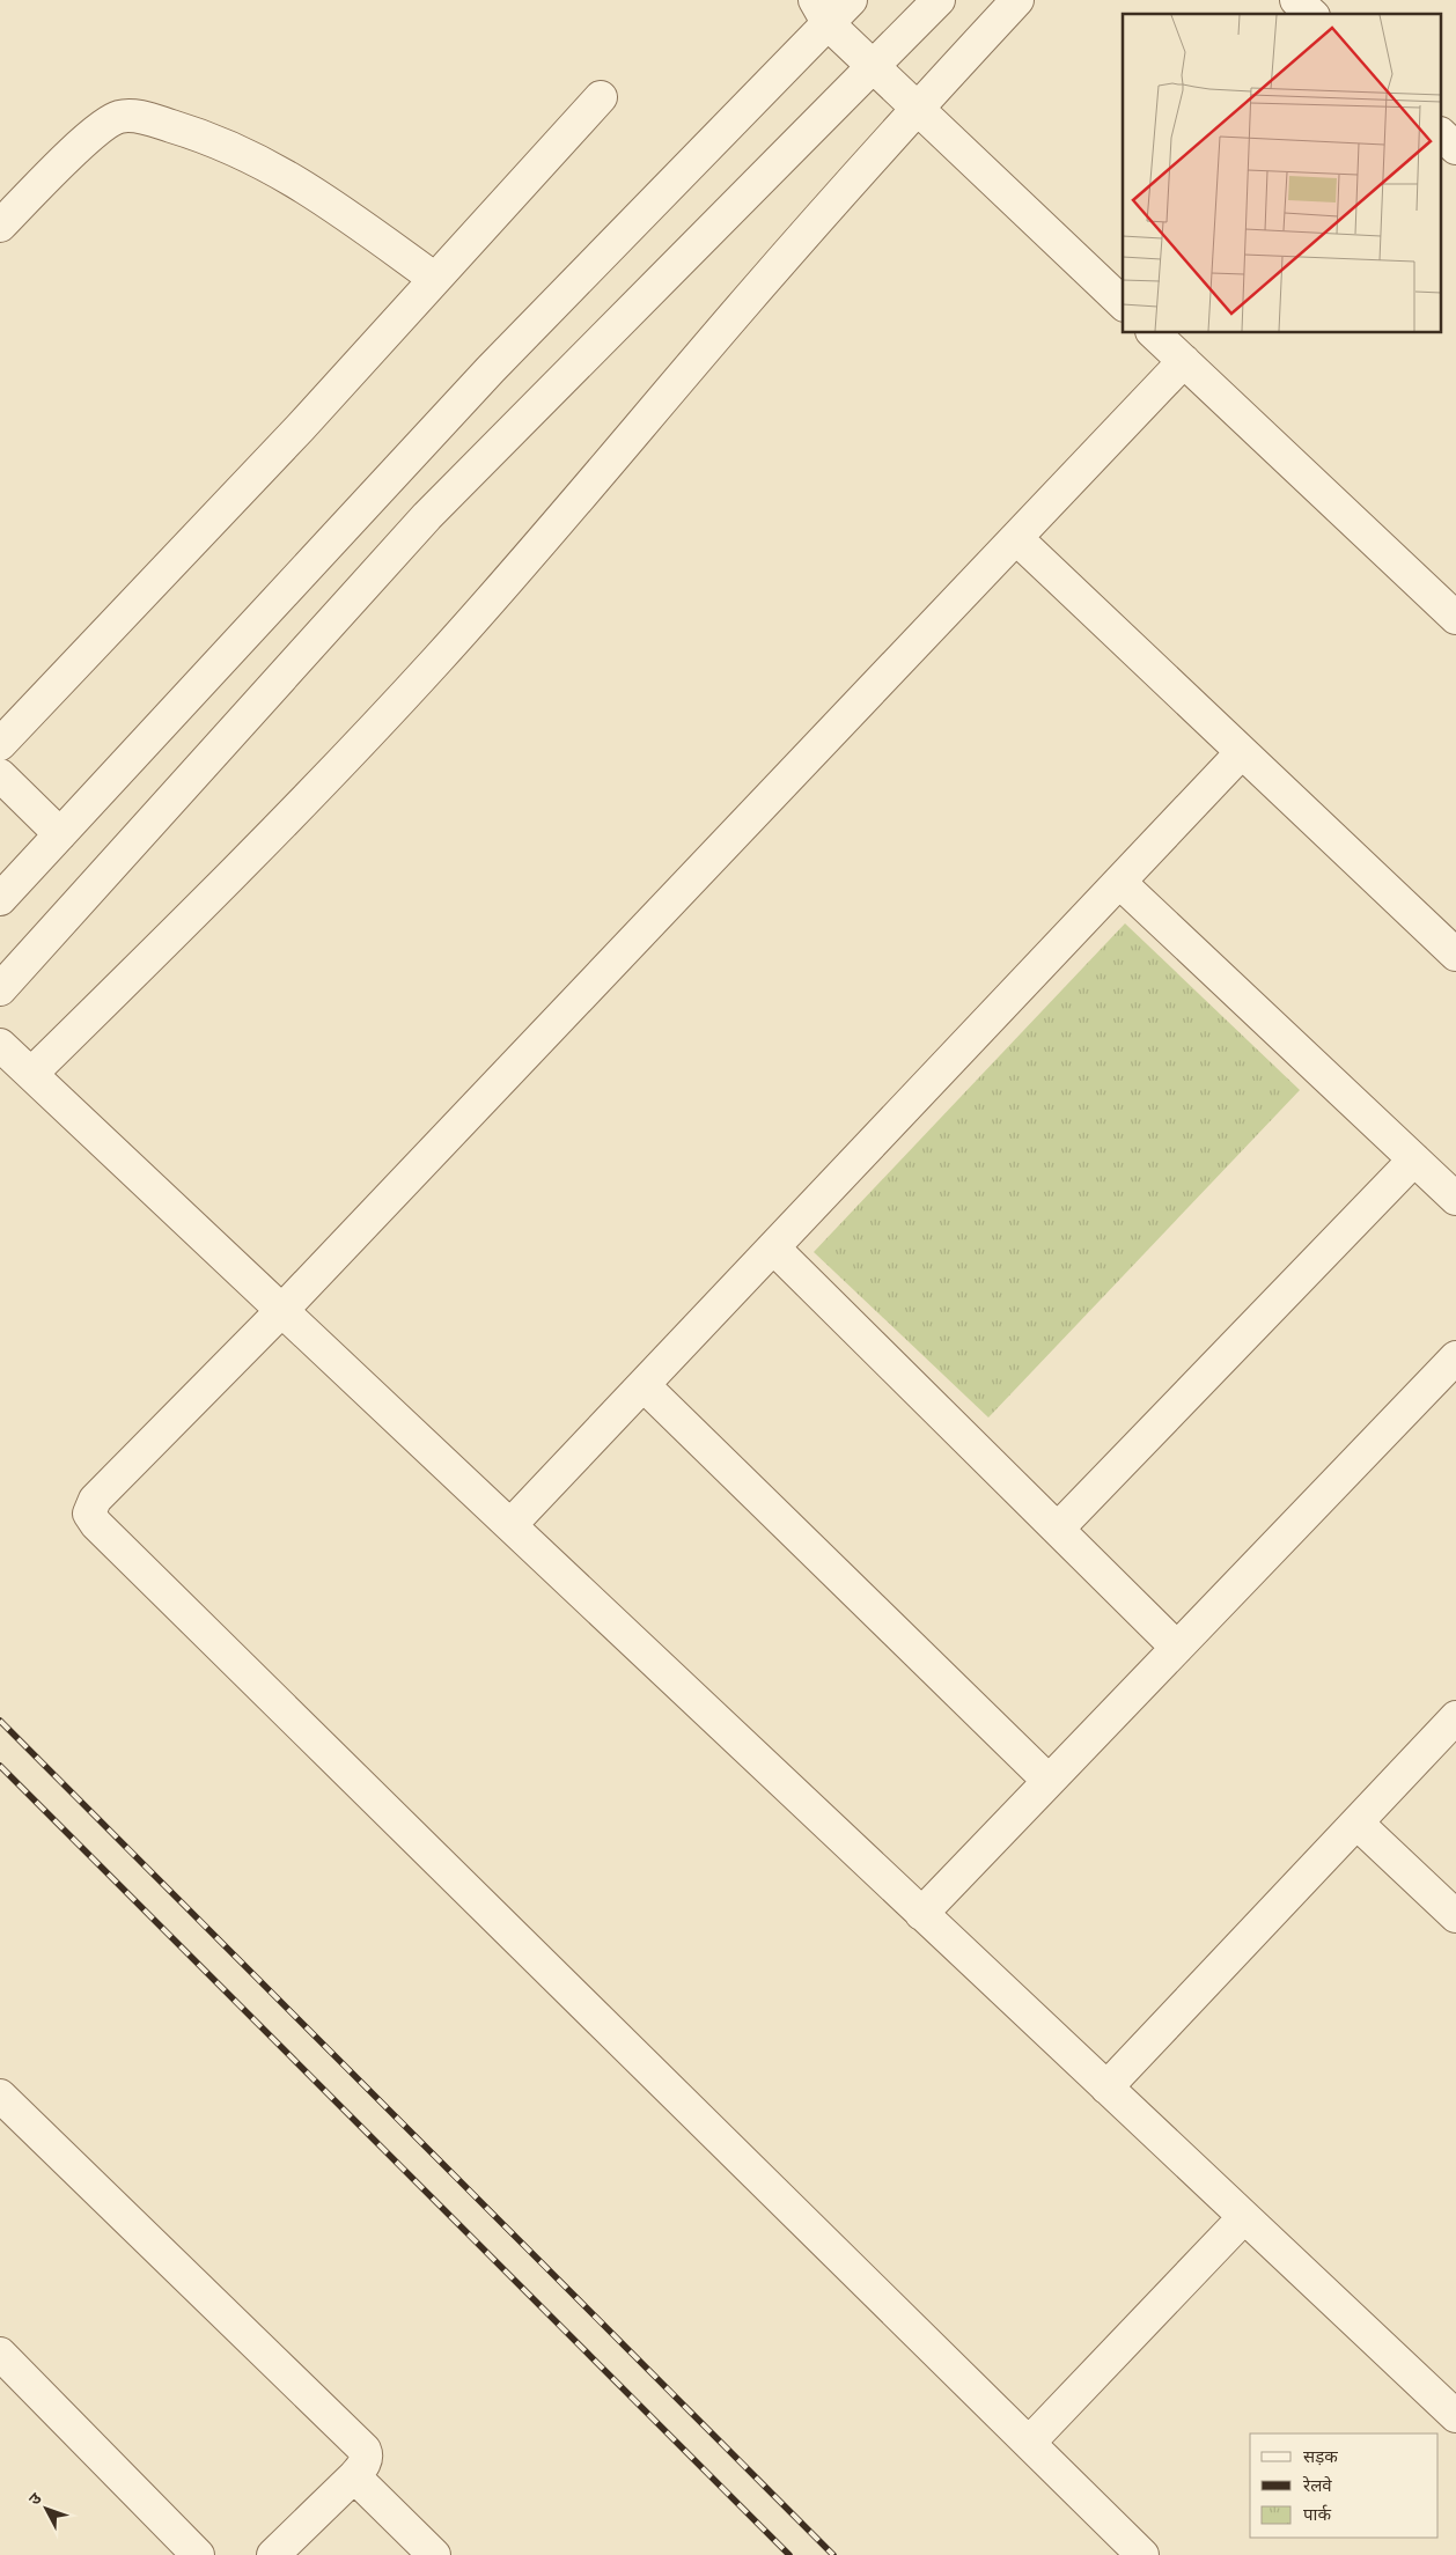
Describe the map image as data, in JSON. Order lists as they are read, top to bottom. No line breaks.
{"legend":["सड़क","रेलवे","पार्क"],"north":"top left"}
